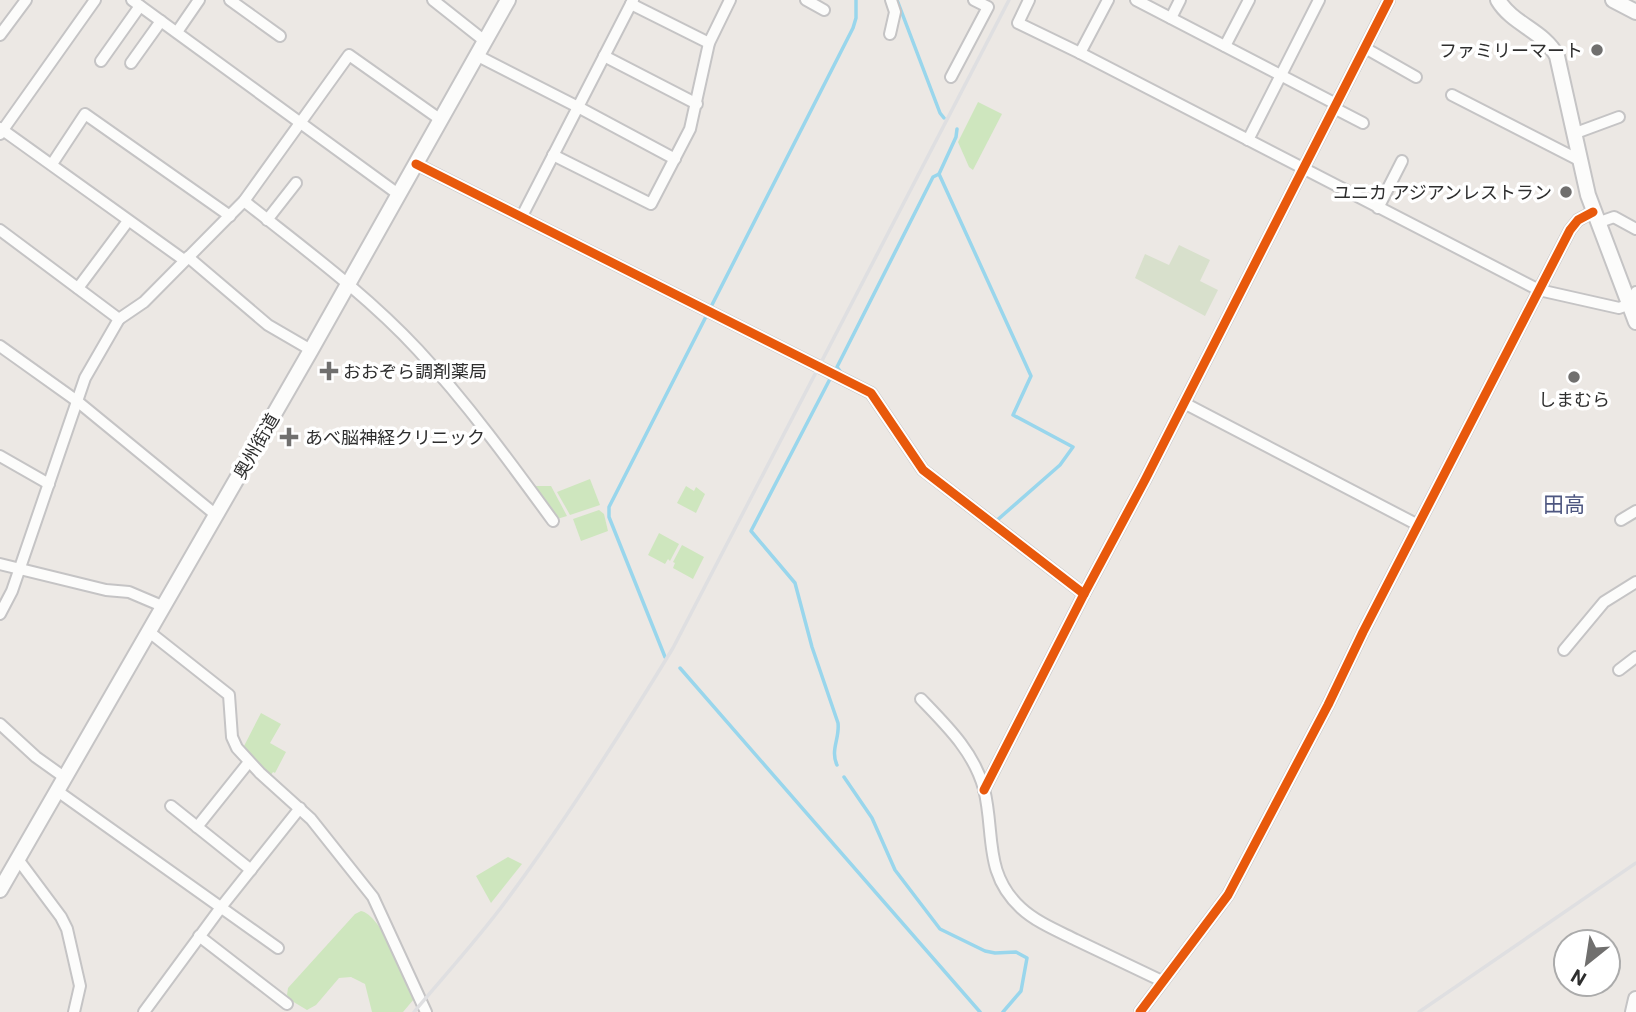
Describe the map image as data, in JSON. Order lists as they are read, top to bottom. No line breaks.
{"streets":{"main road":["奥州街道"]},"districts":["田高"],"places":{"other":["ファミリーマート","ユニカ アジアンレストラン","しまむら"],"health":["おおぞら調剤薬局","あべ脳神経クリニック"]},"north":"bottom left"}
